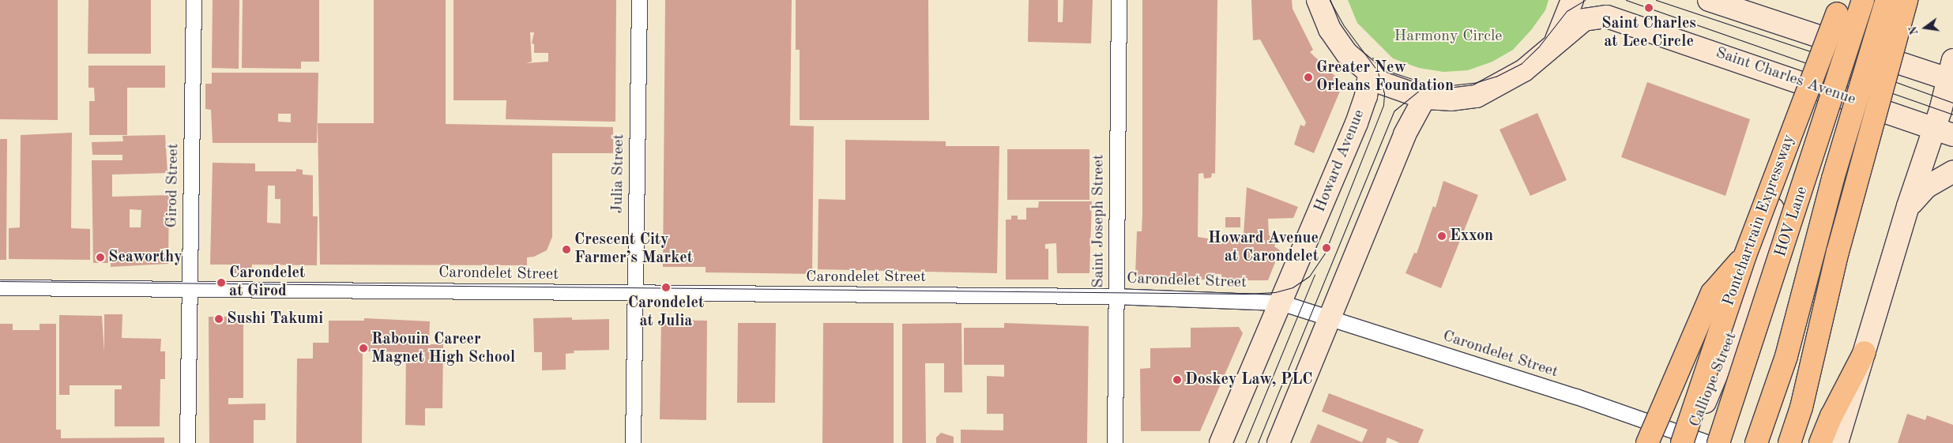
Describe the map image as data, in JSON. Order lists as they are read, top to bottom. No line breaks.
{"streets":{"highway":["Pontchartrain Expressway","HOV Lane"],"main road":["Saint Charles Avenue","Howard Avenue","Calliope Street"],"street":["Julia Street","Girod Street","Saint Joseph Street","Carondelet Street"]},"crossings":[["Saint Charles Avenue","Howard Avenue"],["Saint Charles Avenue","Calliope Street"],["Howard Avenue","Carondelet Street"],["Julia Street","Carondelet Street"],["Girod Street","Carondelet Street"],["Pontchartrain Expressway","Carondelet Street"],["Pontchartrain Expressway","Calliope Street"],["Saint Joseph Street","Carondelet Street"],["Carondelet Street","Calliope Street"]],"parks":["Harmony Circle"],"places":["Saint Charles at Lee Circle","Greater New Orleans Foundation","Exxon","Howard Avenue at Carondelet","Crescent City Farmer’s Market","Seaworthy","Carondelet at Girod","Carondelet at Julia","Sushi Takumi","Rabouin Career Magnet High School","Doskey Law, PLC"],"north":"left"}
